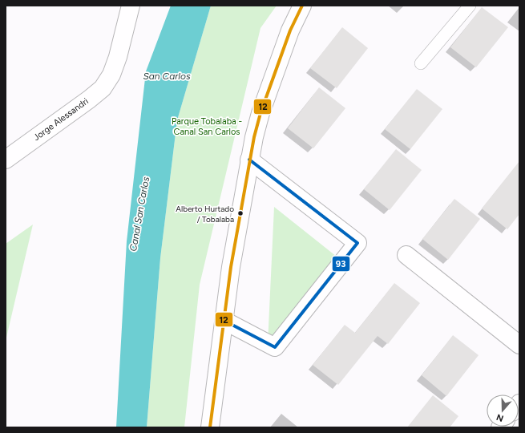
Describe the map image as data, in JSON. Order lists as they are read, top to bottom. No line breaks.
{"streets":{"street":["Jorge Alessandri"]},"water":["San Carlos","Canal San Carlos"],"parks":["Parque Tobalaba - Canal San Carlos"],"places":["Alberto Hurtado / Tobalaba"],"lines":["transit line 12","transit line 93"],"north":"bottom"}
